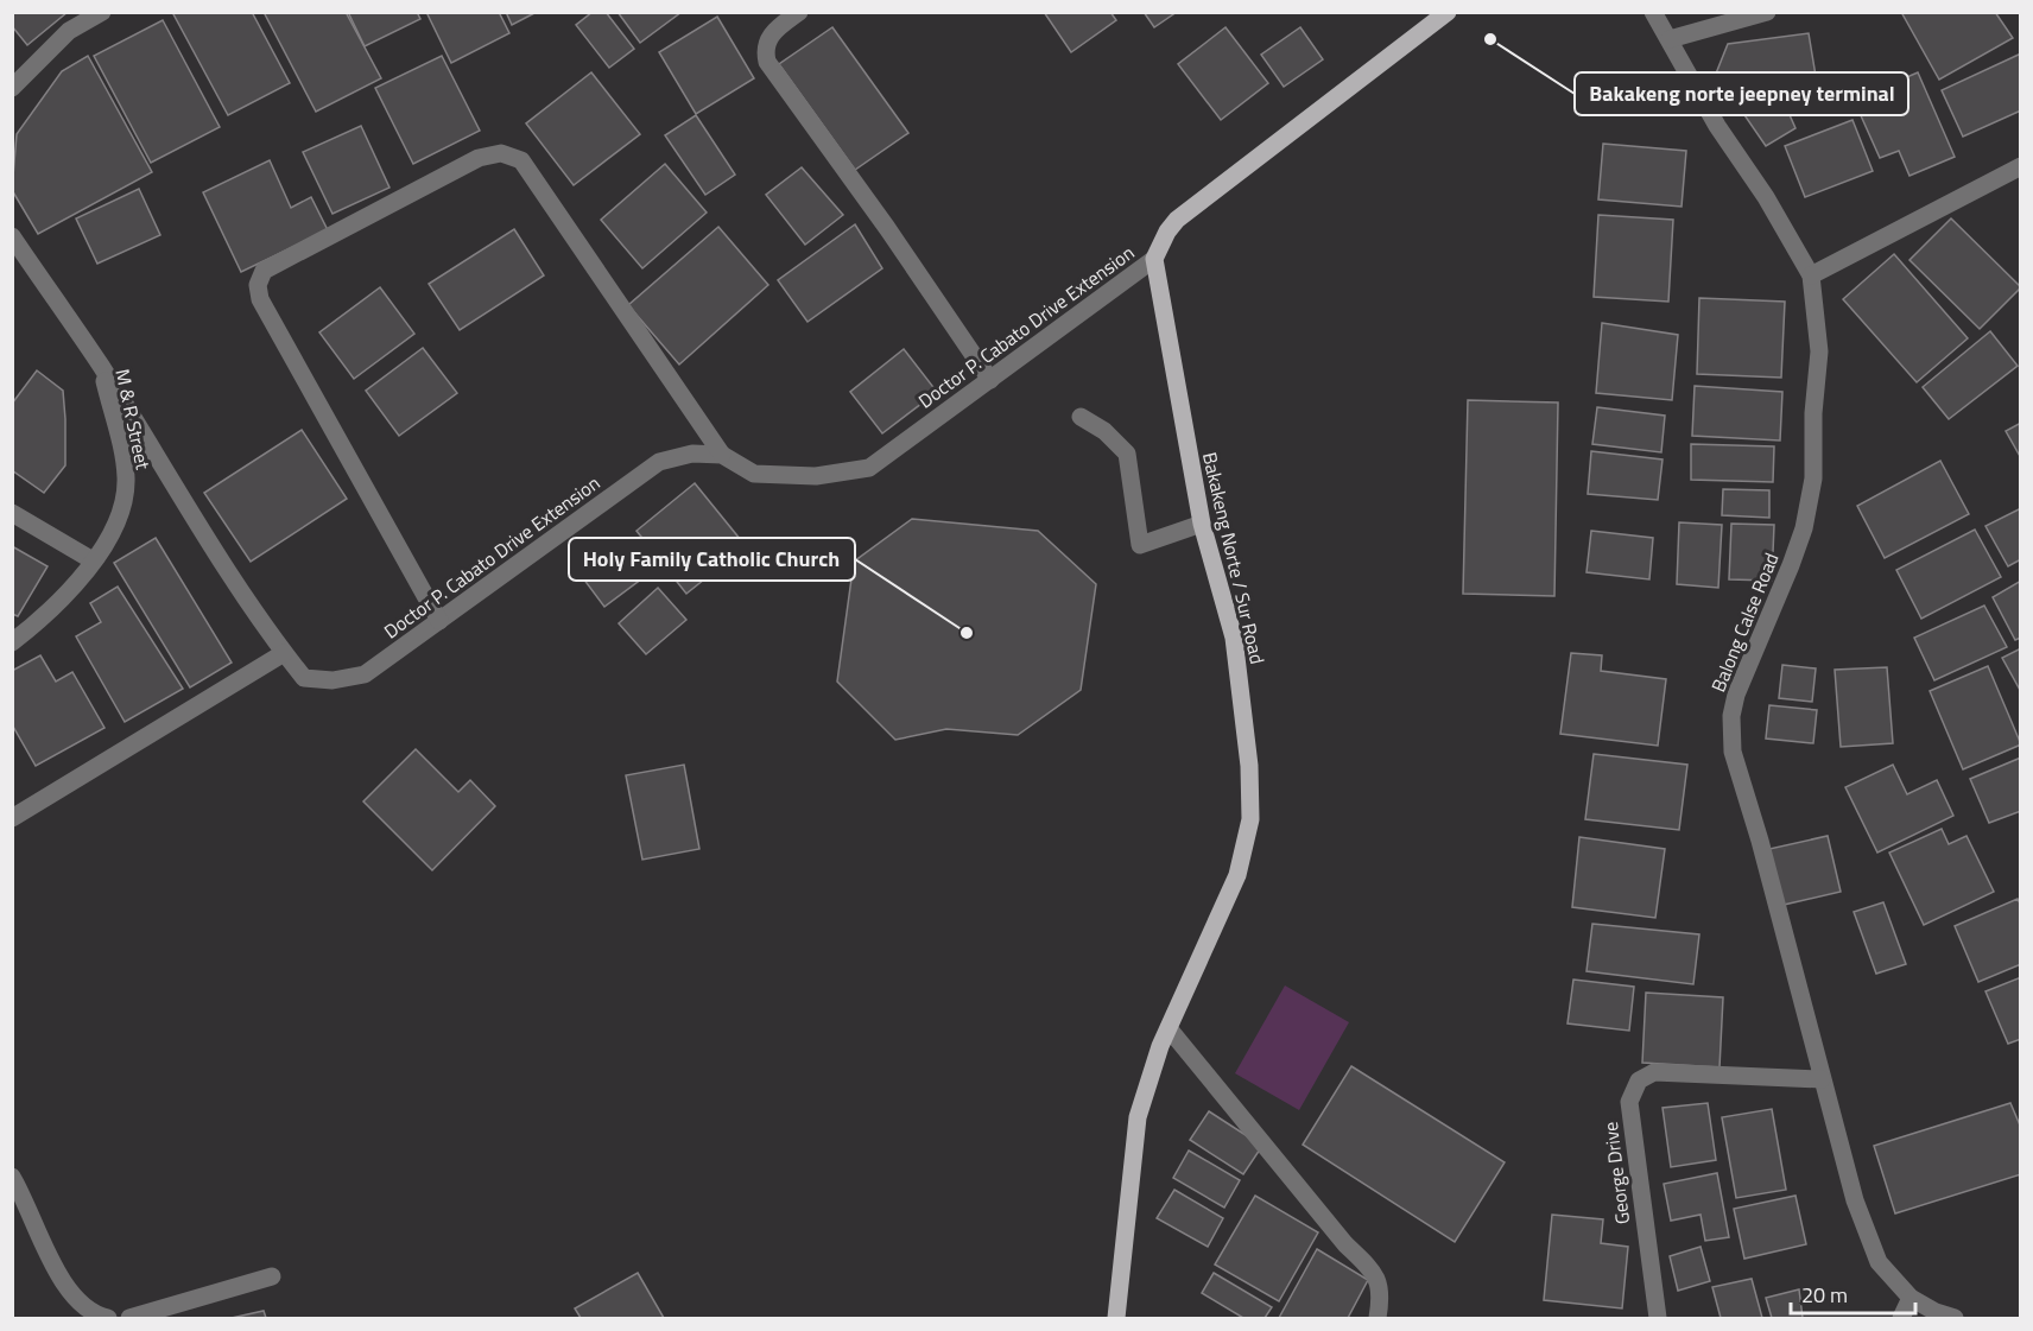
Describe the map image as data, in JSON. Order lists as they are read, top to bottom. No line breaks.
{"streets":{"main road":["Bakakeng Norte / Sur Road"],"street":["Doctor P. Cabato Drive Extension","M & R Street","Balong Calse Road","George Drive"]},"crossings":[["Doctor P. Cabato Drive Extension","M & R Street"],["Doctor P. Cabato Drive Extension","Bakakeng Norte / Sur Road"],["Balong Calse Road","George Drive"]],"places":["Bakakeng norte jeepney terminal","Holy Family Catholic Church"],"scale_bar":"20 m"}
